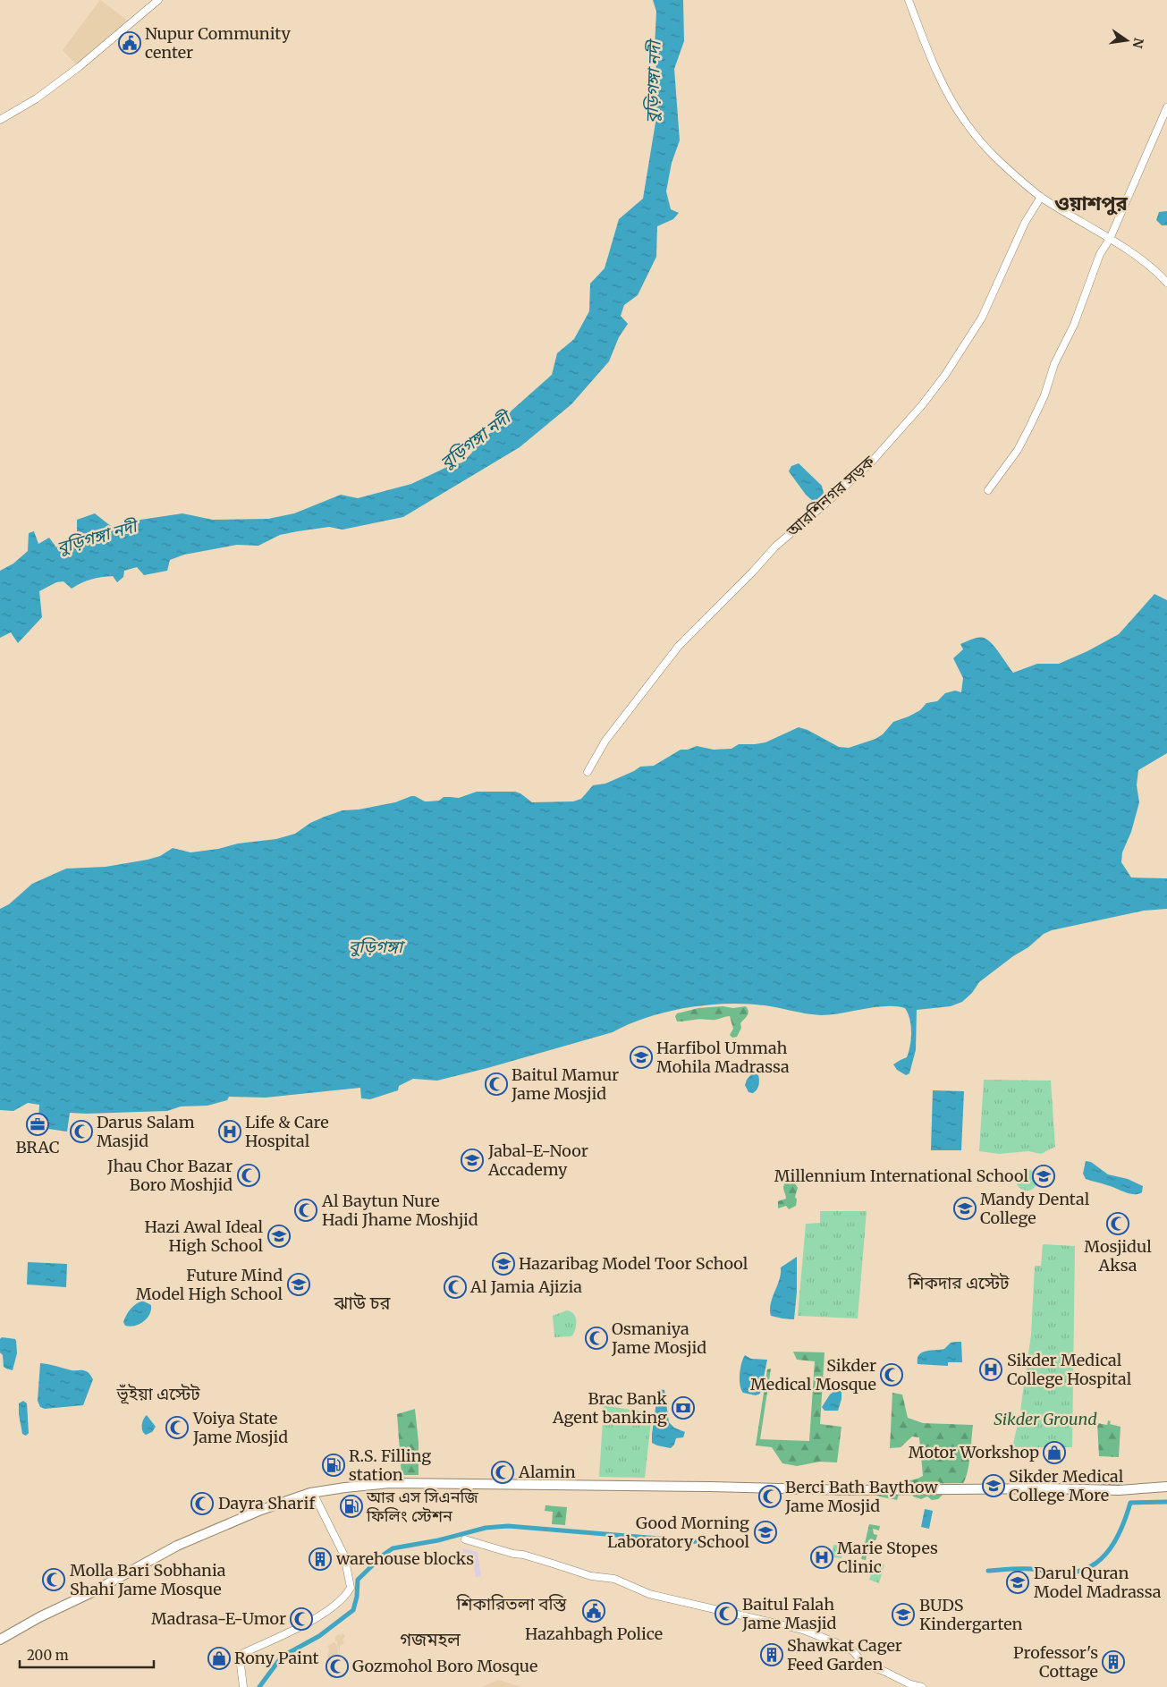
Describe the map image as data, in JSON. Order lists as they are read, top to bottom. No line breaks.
{"streets":{"street":["আরশিনগর সড়ক"]},"districts":["ওয়াশপুর","শিকদার এস্টেট","ঝাউ চর","ভূঁইয়া এস্টেট","শিকারিতলা বস্তি","গজমহল"],"water":["বুড়িগঙ্গা নদী","বুড়িগঙ্গা"],"parks":["Sikder Ground"],"places":{"public building":["Nupur Community center","Hazahbagh Police"],"school or university":["Harfibol Ummah Mohila Madrassa","Jabal-E-Noor Accademy","Millennium International School","Mandy Dental College","Hazi Awal Ideal High School","Hazaribag Model Toor School","Future Mind Model High School","Sikder Medical College More","Good Morning Laboratory School","Darul Quran Model Madrassa","BUDS Kindergarten"],"mosque":["Baitul Mamur Jame Mosjid","Darus Salam Masjid","Jhau Chor Bazar Boro Moshjid","Al Baytun Nure Hadi Jhame Moshjid","Mosjidul Aksa","Al Jamia Ajizia","Osmaniya Jame Mosjid","Sikder Medical Mosque","Voiya State Jame Mosjid","Alamin","Berci Bath Baythow Jame Mosjid","Dayra Sharif","Molla Bari Sobhania Shahi Jame Mosque","Baitul Falah Jame Masjid","Madrasa-E-Umor","Gozmohol Boro Mosque"],"office":["BRAC"],"hospital":["Life & Care Hospital","Sikder Medical College Hospital","Marie Stopes Clinic"],"bank":["Brac Bank Agent banking"],"shop":["Motor Workshop","Rony Paint"],"fuel station":["R.S. Filling station","আর এস সিএনজি ফিলিং স্টেশন"],"building":["warehouse blocks","Shawkat Cager Feed Garden","Professor's Cottage"]},"scale_bar":"200 m","north":"right"}
